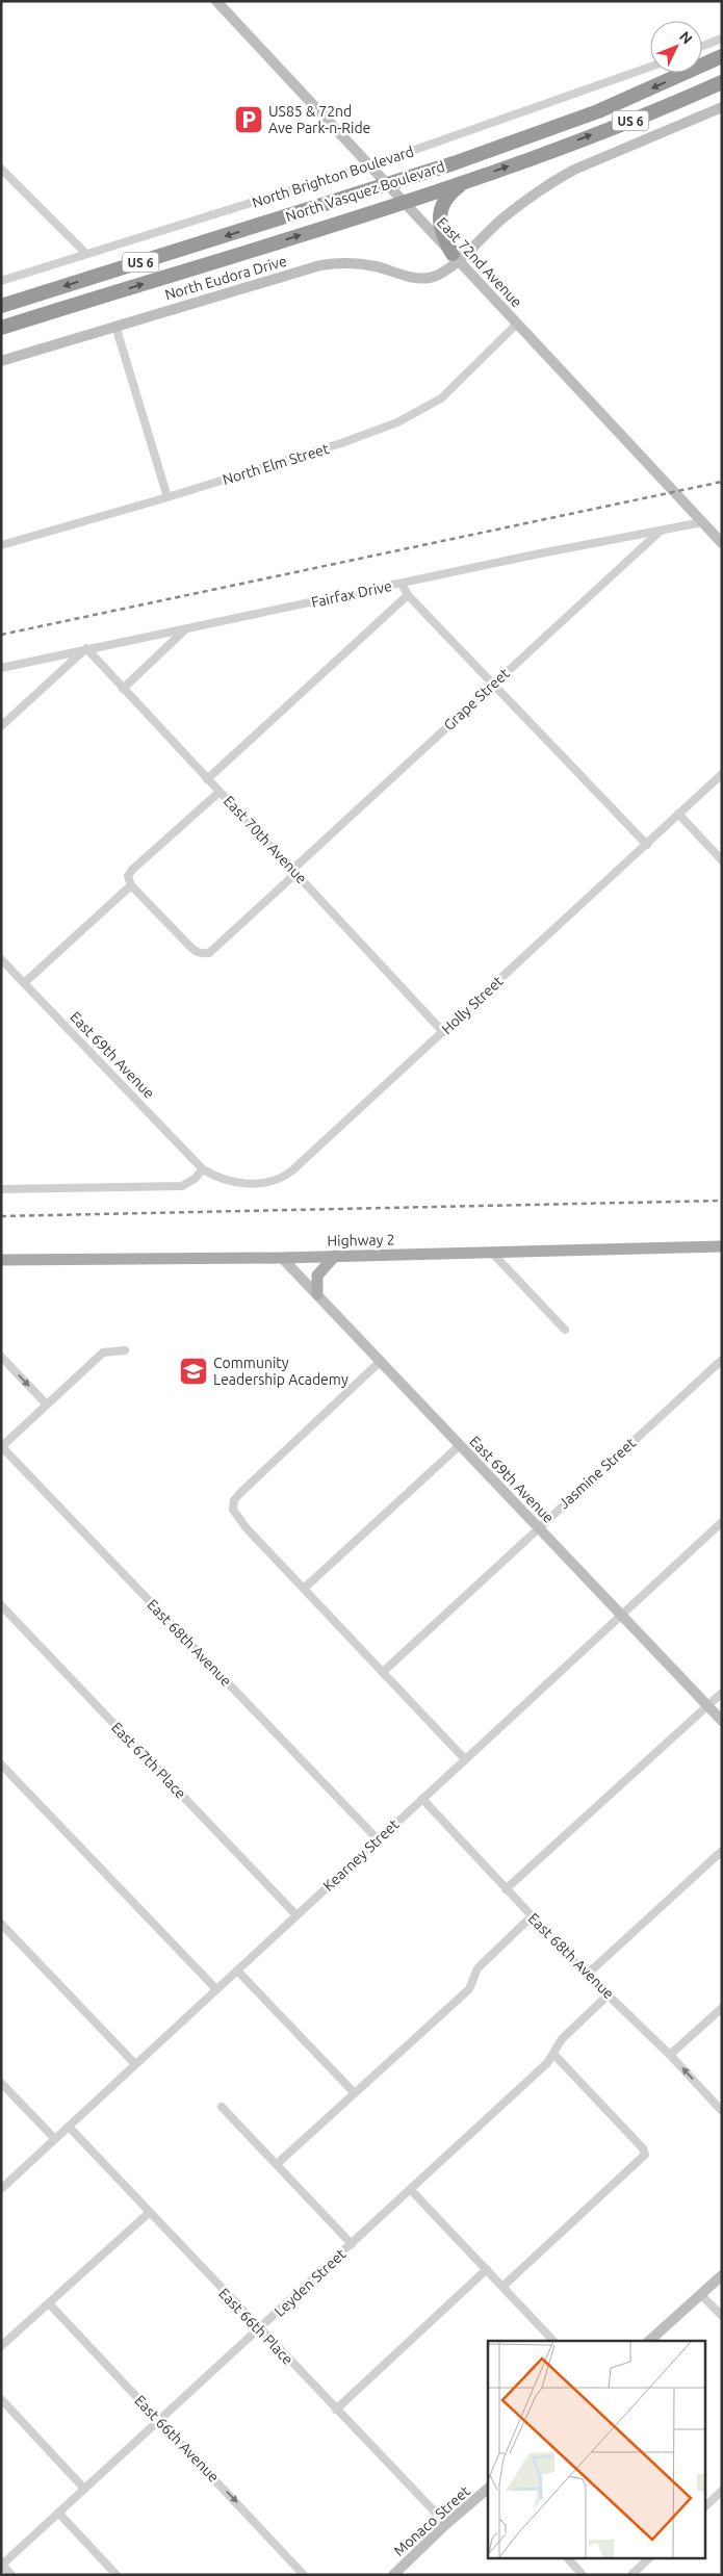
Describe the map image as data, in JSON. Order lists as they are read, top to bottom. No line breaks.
{"streets":{"highway":["US 6","North Vasquez Boulevard"],"main road":["Highway 2"],"street":["North Brighton Boulevard","East 72nd Avenue","North Eudora Drive","North Elm Street","Fairfax Drive","Grape Street","East 70th Avenue","Holly Street","East 69th Avenue","Jasmine Street","East 68th Avenue","East 67th Place","Kearney Street","Leyden Street","East 66th Place","East 66th Avenue","Monaco Street"]},"crossings":[["North Brighton Boulevard","East 72nd Avenue"],["North Vasquez Boulevard","East 72nd Avenue"],["East 72nd Avenue","North Eudora Drive"],["East 72nd Avenue","North Elm Street"],["East 72nd Avenue","Fairfax Drive"],["Fairfax Drive","Grape Street"],["Fairfax Drive","East 70th Avenue"],["Grape Street","East 70th Avenue"],["East 70th Avenue","Holly Street"],["Holly Street","East 69th Avenue"],["East 69th Avenue","Highway 2"],["East 69th Avenue","Jasmine Street"],["East 69th Avenue","Kearney Street"],["East 68th Avenue","Kearney Street"],["East 68th Avenue","Leyden Street"],["East 67th Place","Kearney Street"],["Kearney Street","East 66th Place"],["Leyden Street","East 66th Place"],["Leyden Street","East 66th Avenue"],["East 66th Place","Monaco Street"]],"one_way":["East 66th Avenue"],"places":{"parking":["US85 & 72nd Ave Park-n-Ride"],"school or university":["Community Leadership Academy"]},"north":"top right"}
